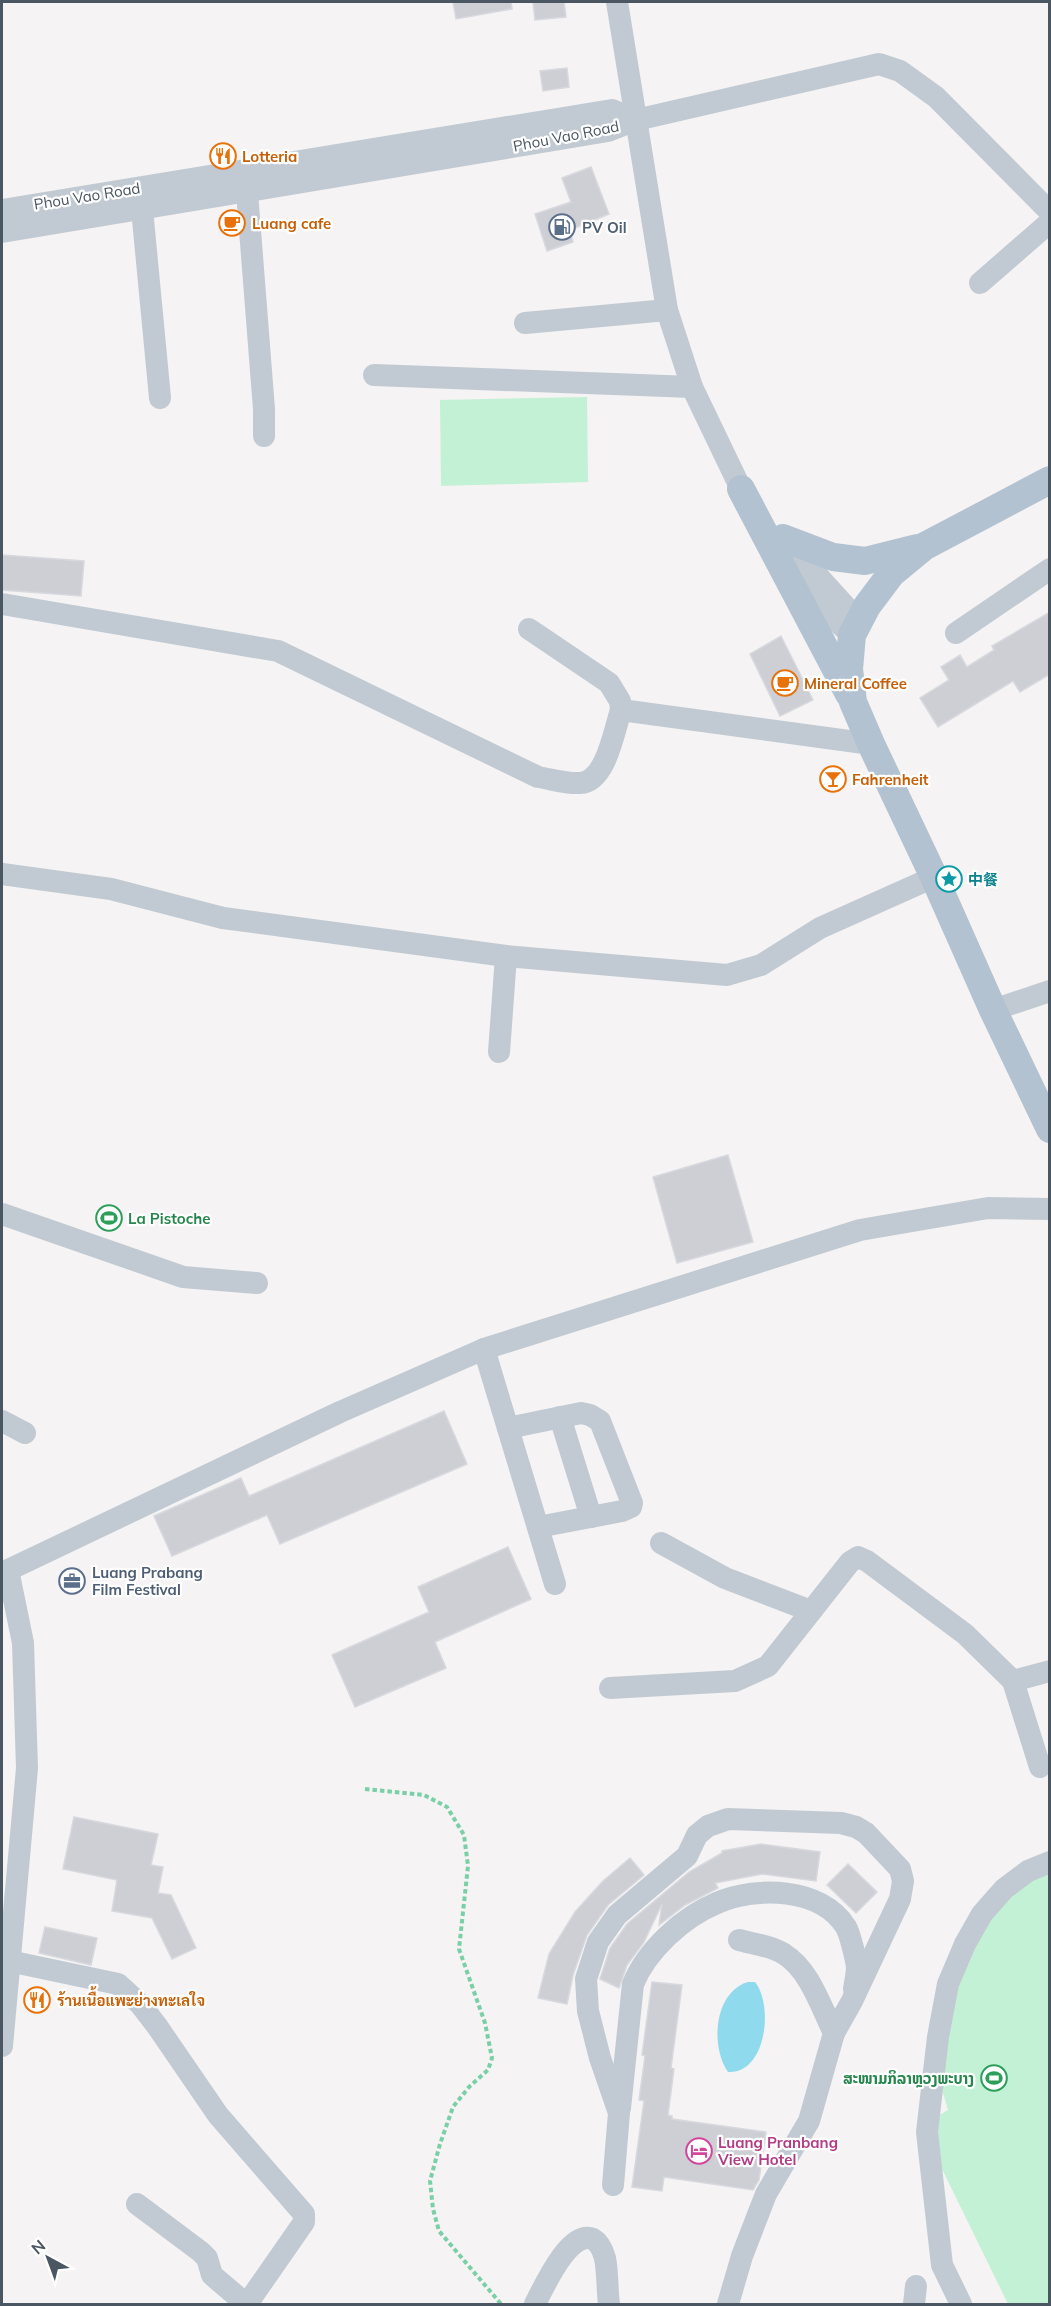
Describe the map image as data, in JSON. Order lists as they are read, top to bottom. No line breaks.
{"streets":{"street":["Phou Vao Road"]},"places":{"restaurant":["Lotteria","ร้านเนื้อแพะย่างทะเลใจ"],"cafe":["Luang cafe","Mineral Coffee"],"fuel station":["PV Oil"],"bar":["Fahrenheit"],"place":["中餐"],"sports":["La Pistoche","ສະໜາມກິລາຫຼວງພະບາງ"],"office":["Luang Prabang Film Festival"],"hotel":["Luang Pranbang View Hotel"]},"north":"top left"}
